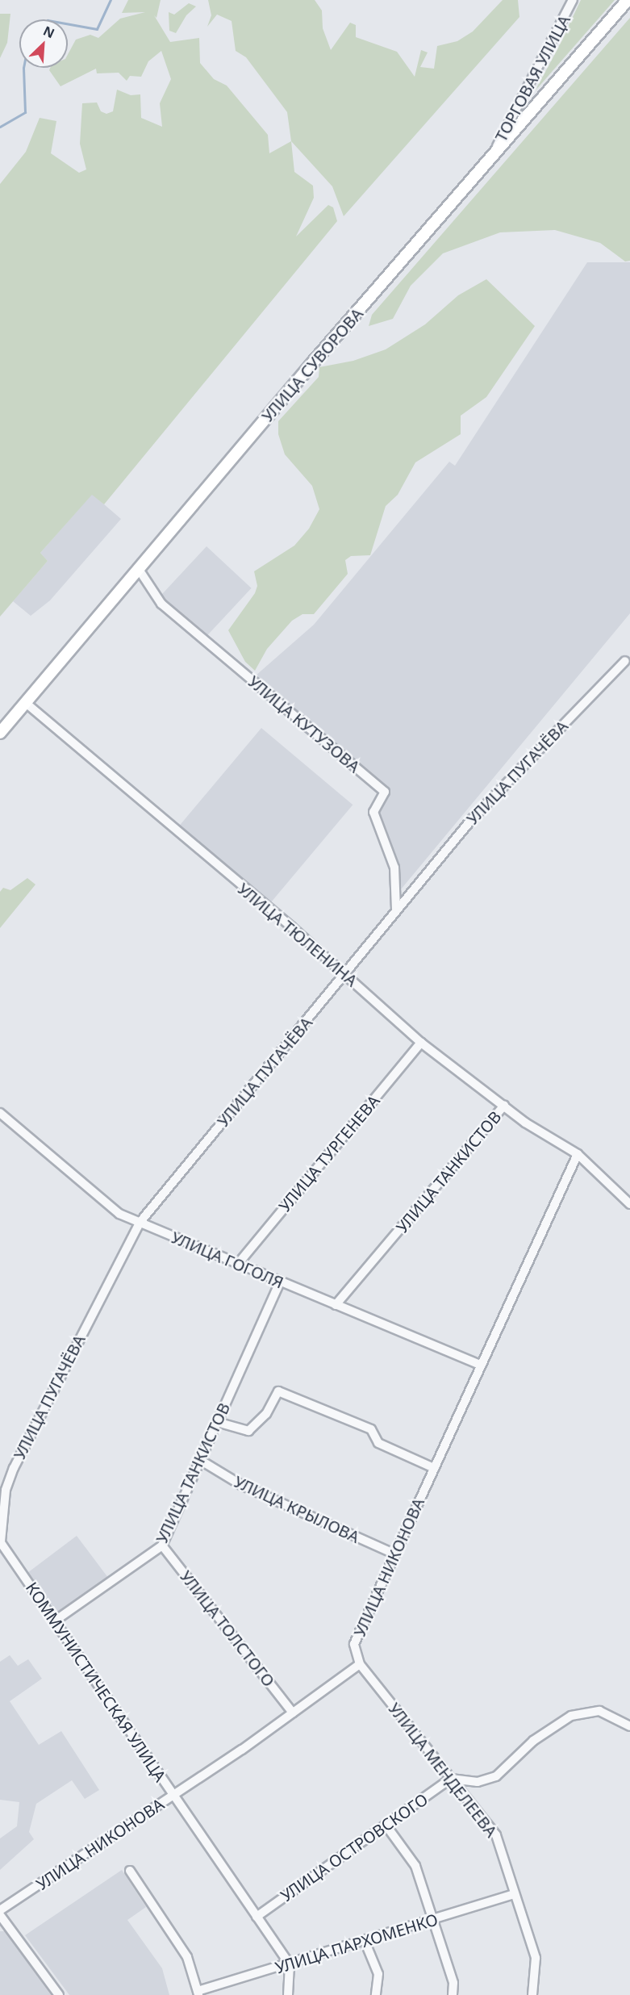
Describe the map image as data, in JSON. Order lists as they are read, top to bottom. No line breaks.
{"streets":{"main road":["УЛИЦА СУВОРОВА"],"street":["ТОРГОВАЯ УЛИЦА","УЛИЦА КУТУЗОВА","УЛИЦА ПУГАЧЁВА","УЛИЦА ТЮЛЕНИНА","УЛИЦА ТУРГЕНЕВА","УЛИЦА ТАНКИСТОВ","УЛИЦА ГОГОЛЯ","УЛИЦА КРЫЛОВА","УЛИЦА НИКОНОВА","УЛИЦА ТОЛСТОГО","КОММУНИСТИЧЕСКАЯ УЛИЦА","УЛИЦА МЕНДЕЛЕЕВА","УЛИЦА ОСТРОВСКОГО","УЛИЦА ПАРХОМЕНКО"]},"crossings":[["ТОРГОВАЯ УЛИЦА","УЛИЦА СУВОРОВА"],["УЛИЦА СУВОРОВА","УЛИЦА КУТУЗОВА"],["УЛИЦА СУВОРОВА","УЛИЦА ТЮЛЕНИНА"],["УЛИЦА КУТУЗОВА","УЛИЦА ПУГАЧЁВА"],["УЛИЦА ПУГАЧЁВА","УЛИЦА ТЮЛЕНИНА"],["УЛИЦА ПУГАЧЁВА","УЛИЦА ГОГОЛЯ"],["УЛИЦА ПУГАЧЁВА","КОММУНИСТИЧЕСКАЯ УЛИЦА"],["УЛИЦА ТЮЛЕНИНА","УЛИЦА ТУРГЕНЕВА"],["УЛИЦА ТЮЛЕНИНА","УЛИЦА ТАНКИСТОВ"],["УЛИЦА ТЮЛЕНИНА","УЛИЦА НИКОНОВА"],["УЛИЦА ТУРГЕНЕВА","УЛИЦА ГОГОЛЯ"],["УЛИЦА ТАНКИСТОВ","УЛИЦА ГОГОЛЯ"],["УЛИЦА ТАНКИСТОВ","УЛИЦА КРЫЛОВА"],["УЛИЦА ТАНКИСТОВ","УЛИЦА ТОЛСТОГО"],["УЛИЦА ТАНКИСТОВ","КОММУНИСТИЧЕСКАЯ УЛИЦА"],["УЛИЦА ГОГОЛЯ","УЛИЦА НИКОНОВА"],["УЛИЦА КРЫЛОВА","УЛИЦА НИКОНОВА"],["УЛИЦА НИКОНОВА","УЛИЦА ТОЛСТОГО"],["УЛИЦА НИКОНОВА","КОММУНИСТИЧЕСКАЯ УЛИЦА"],["УЛИЦА НИКОНОВА","УЛИЦА МЕНДЕЛЕЕВА"],["КОММУНИСТИЧЕСКАЯ УЛИЦА","УЛИЦА ОСТРОВСКОГО"],["КОММУНИСТИЧЕСКАЯ УЛИЦА","УЛИЦА ПАРХОМЕНКО"],["УЛИЦА МЕНДЕЛЕЕВА","УЛИЦА ОСТРОВСКОГО"],["УЛИЦА МЕНДЕЛЕЕВА","УЛИЦА ПАРХОМЕНКО"]],"north":"top right"}
